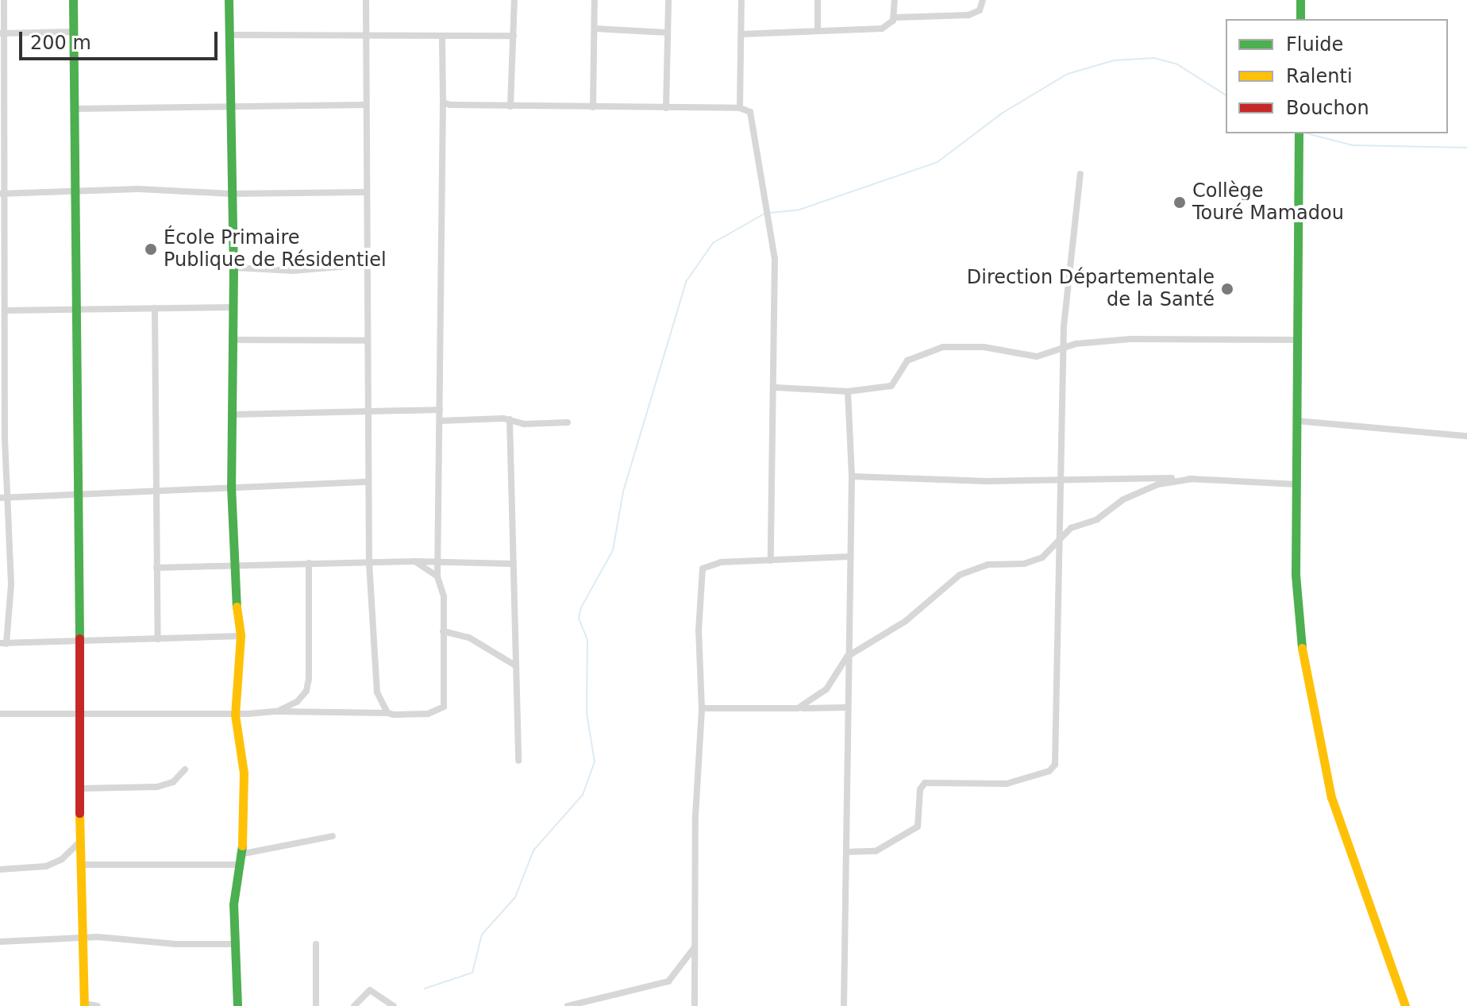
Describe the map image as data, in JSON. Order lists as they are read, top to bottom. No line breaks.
{"places":["Collège Touré Mamadou","École Primaire Publique de Résidentiel","Direction Départementale de la Santé"],"legend":["Fluide","Ralenti","Bouchon"],"scale_bar":"200 m"}
